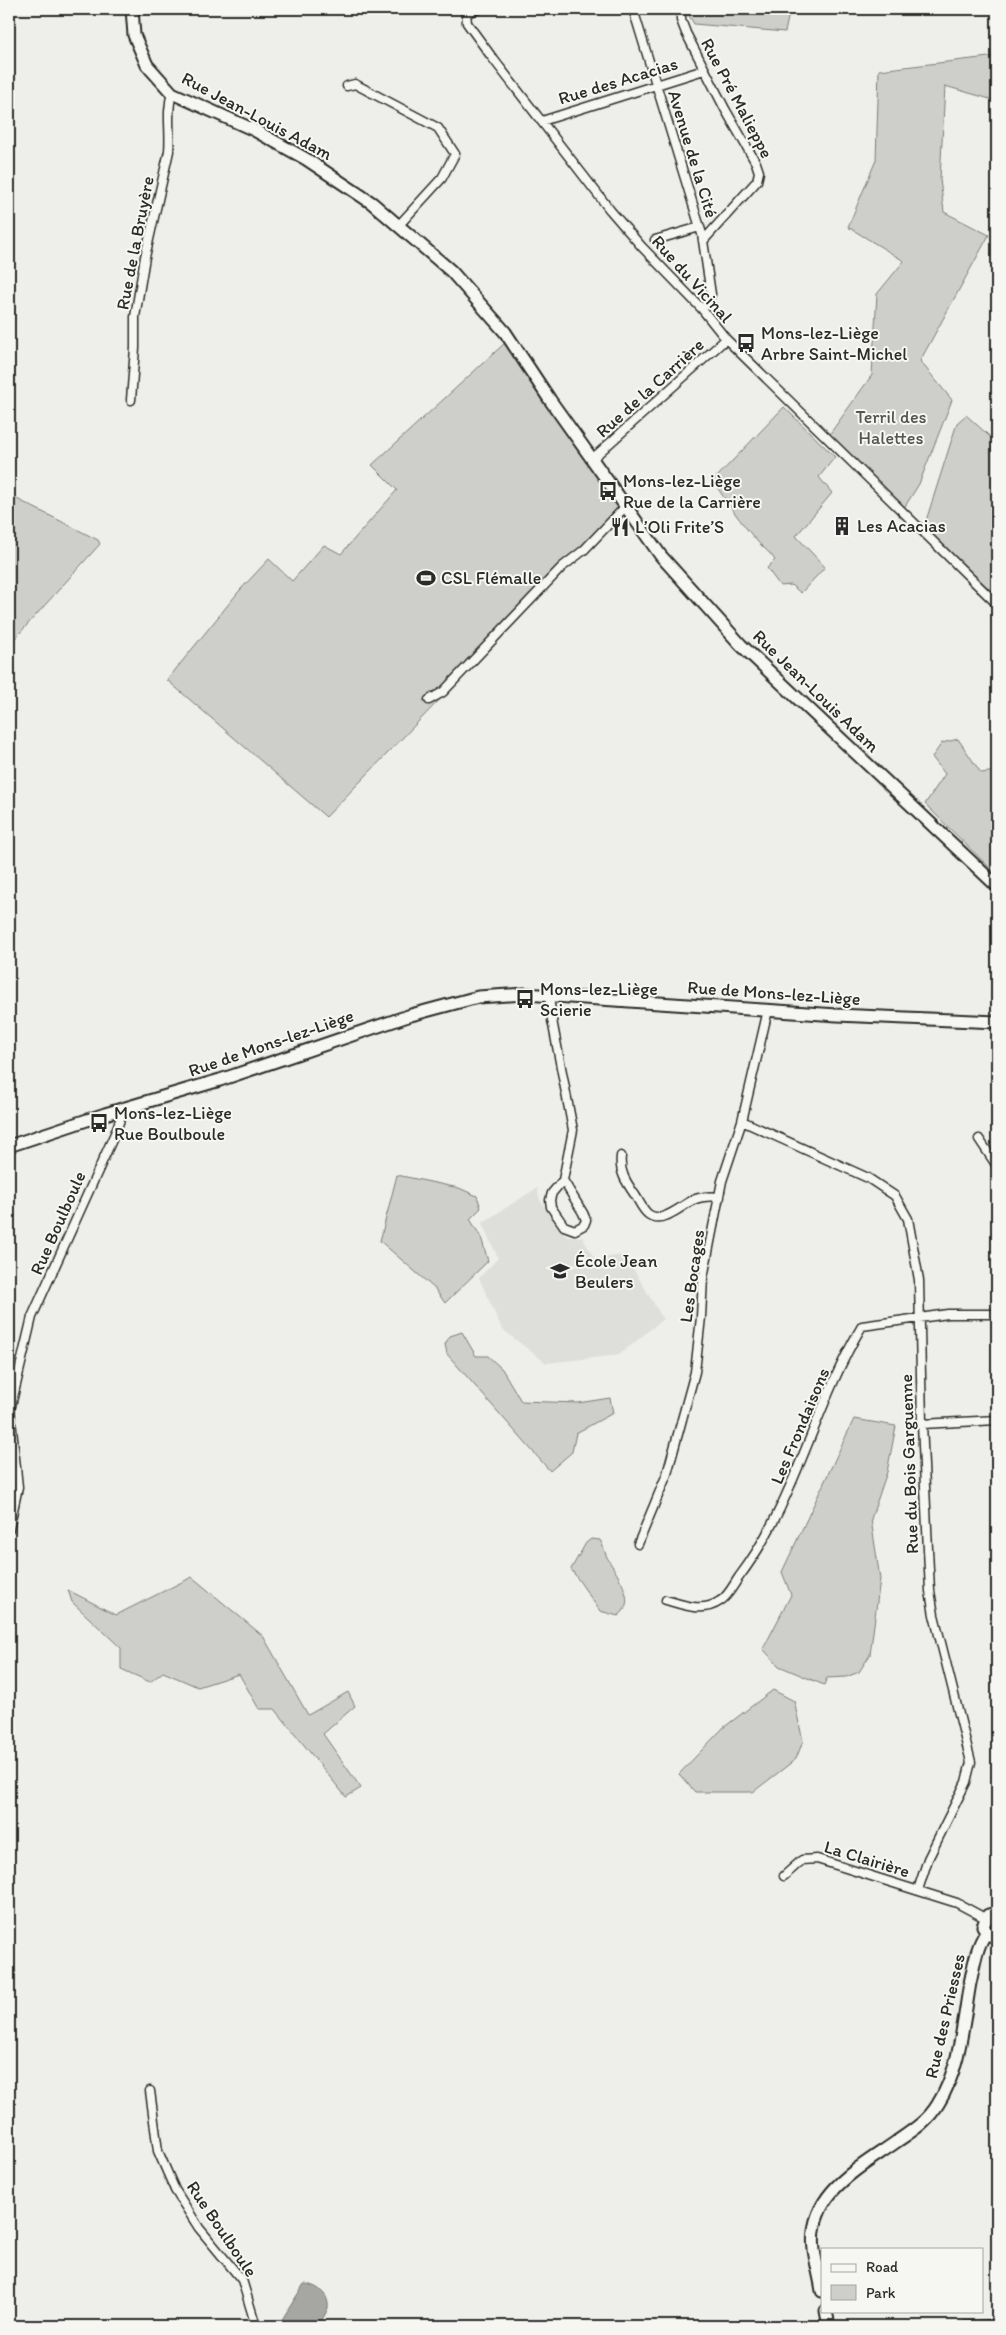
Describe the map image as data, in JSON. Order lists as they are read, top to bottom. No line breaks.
{"streets":{"street":["Rue des Acacias","Rue Pré Malieppe","Rue Jean-Louis Adam","Avenue de la Cité","Rue de la Bruyère","Rue du Vicinal","Rue de la Carrière","Rue de Mons-lez-Liège","Rue Boulboule","Les Bocages","Les Frondaisons","Rue du Bois Garguenne","La Clairière","Rue des Priesses"]},"crossings":[["Rue des Acacias","Rue Pré Malieppe"],["Rue des Acacias","Avenue de la Cité"],["Rue des Acacias","Rue du Vicinal"],["Rue Pré Malieppe","Avenue de la Cité"],["Rue Jean-Louis Adam","Rue de la Bruyère"],["Rue Jean-Louis Adam","Rue de la Carrière"],["Avenue de la Cité","Rue du Vicinal"],["Rue du Vicinal","Rue de la Carrière"],["Rue de Mons-lez-Liège","Rue Boulboule"],["Rue de Mons-lez-Liège","Les Bocages"],["Les Bocages","Rue du Bois Garguenne"],["Les Frondaisons","Rue du Bois Garguenne"],["Rue du Bois Garguenne","La Clairière"]],"parks":["Terril des Halettes"],"places":{"bus stop":["Mons-lez-Liège Arbre Saint-Michel","Mons-lez-Liège Rue de la Carrière","Mons-lez-Liège Scierie","Mons-lez-Liège Rue Boulboule"],"building":["Les Acacias"],"restaurant":["L’Oli Frite’S"],"sports":["CSL Flémalle"],"school or university":["École Jean Beulers"]},"legend":["Road","Park"]}
